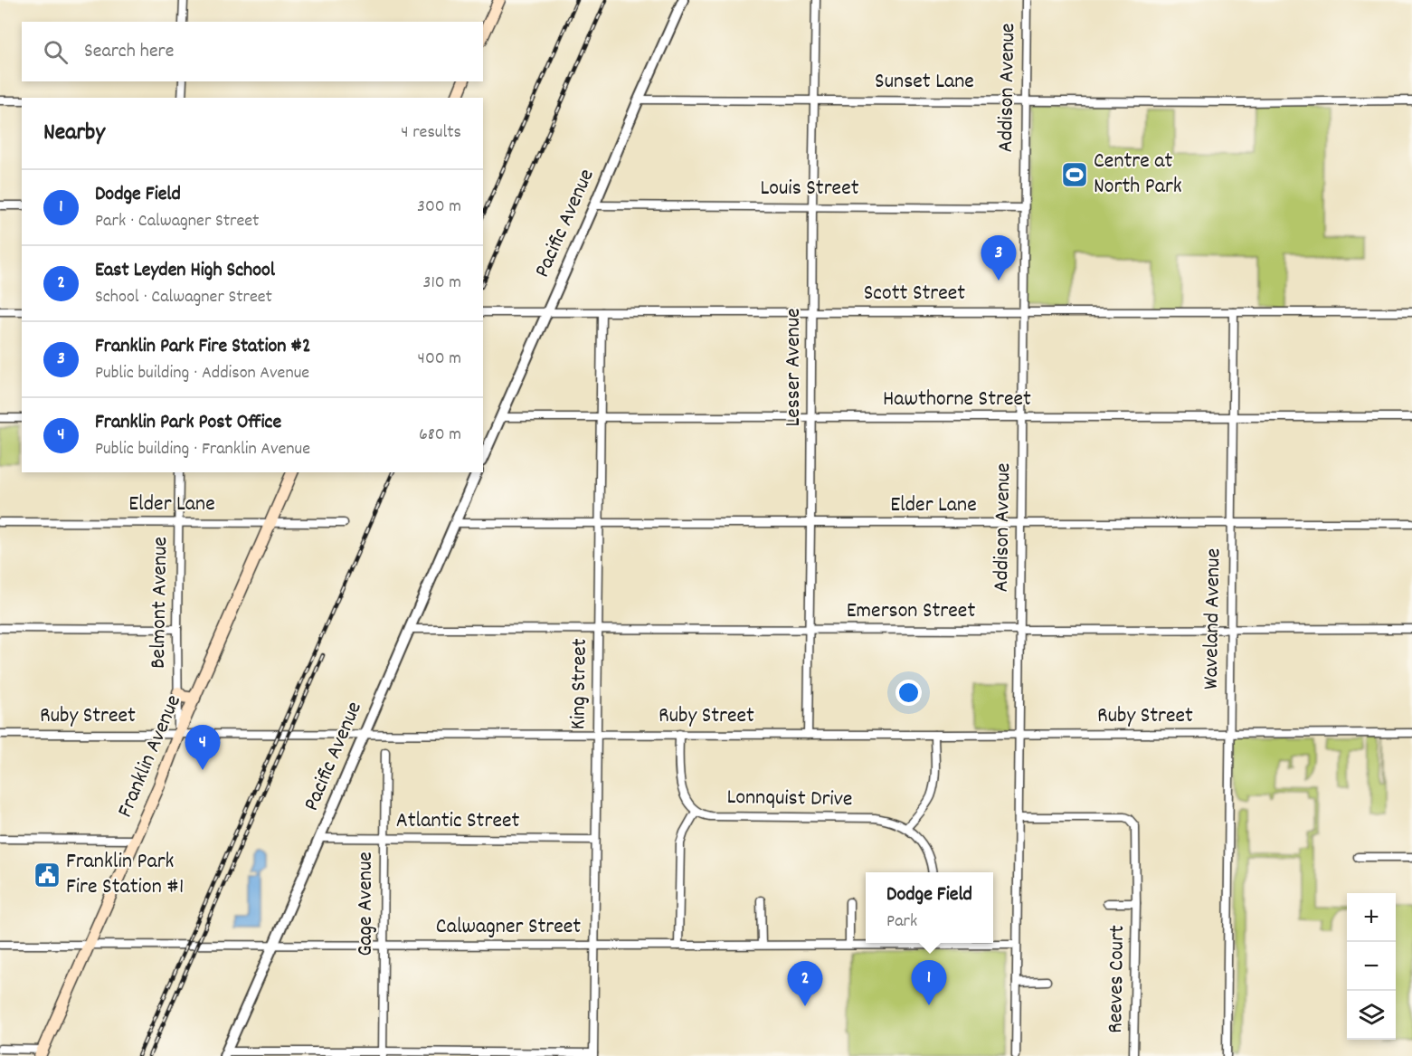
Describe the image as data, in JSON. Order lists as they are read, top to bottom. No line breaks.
{"streets":{"main road":["Franklin Avenue"],"street":["Sunset Lane","Addison Avenue","Louis Street","Pacific Avenue","Scott Street","Lesser Avenue","Hawthorne Street","Elder Lane","Belmont Avenue","Emerson Street","Waveland Avenue","King Street","Ruby Street","Lonnquist Drive","Atlantic Street","Gage Avenue","Calwagner Street","Reeves Court"]},"crossings":[["Sunset Lane","Addison Avenue"],["Sunset Lane","Pacific Avenue"],["Sunset Lane","Lesser Avenue"],["Addison Avenue","Louis Street"],["Addison Avenue","Scott Street"],["Addison Avenue","Hawthorne Street"],["Addison Avenue","Elder Lane"],["Addison Avenue","Emerson Street"],["Addison Avenue","Ruby Street"],["Addison Avenue","Calwagner Street"],["Addison Avenue","Reeves Court"],["Louis Street","Pacific Avenue"],["Louis Street","Lesser Avenue"],["Pacific Avenue","Scott Street"],["Pacific Avenue","Hawthorne Street"],["Pacific Avenue","Elder Lane"],["Pacific Avenue","Emerson Street"],["Pacific Avenue","Ruby Street"],["Pacific Avenue","Atlantic Street"],["Pacific Avenue","Calwagner Street"],["Scott Street","Lesser Avenue"],["Scott Street","Waveland Avenue"],["Scott Street","King Street"],["Lesser Avenue","Hawthorne Street"],["Lesser Avenue","Elder Lane"],["Lesser Avenue","Emerson Street"],["Lesser Avenue","Ruby Street"],["Hawthorne Street","Waveland Avenue"],["Hawthorne Street","King Street"],["Elder Lane","Belmont Avenue"],["Elder Lane","Waveland Avenue"],["Elder Lane","King Street"],["Elder Lane","Franklin Avenue"],["Belmont Avenue","Ruby Street"],["Belmont Avenue","Franklin Avenue"],["Emerson Street","Waveland Avenue"],["Emerson Street","King Street"],["Waveland Avenue","Ruby Street"],["King Street","Ruby Street"],["King Street","Atlantic Street"],["King Street","Calwagner Street"],["Ruby Street","Franklin Avenue"],["Ruby Street","Lonnquist Drive"],["Franklin Avenue","Calwagner Street"],["Atlantic Street","Gage Avenue"],["Gage Avenue","Calwagner Street"]],"places":{"sports":["Centre at North Park"],"public building":["Franklin Park Fire Station #1"]},"page":{"search":"Search here","heading":["Nearby","4 results"],"list":[{"mark":"1","name":"Dodge Field","note":"Park · Calwagner Street","value":"300 m"},{"mark":"2","name":"East Leyden High School","note":"School · Calwagner Street","value":"310 m"},{"mark":"3","name":"Franklin Park Fire Station #2","note":"Public building · Addison Avenue","value":"400 m"},{"mark":"4","name":"Franklin Park Post Office","note":"Public building · Franklin Avenue","value":"680 m"}],"pins":["3","4","1","2"],"popup":["Dodge Field","Park"],"map_buttons":["+","−"]}}
